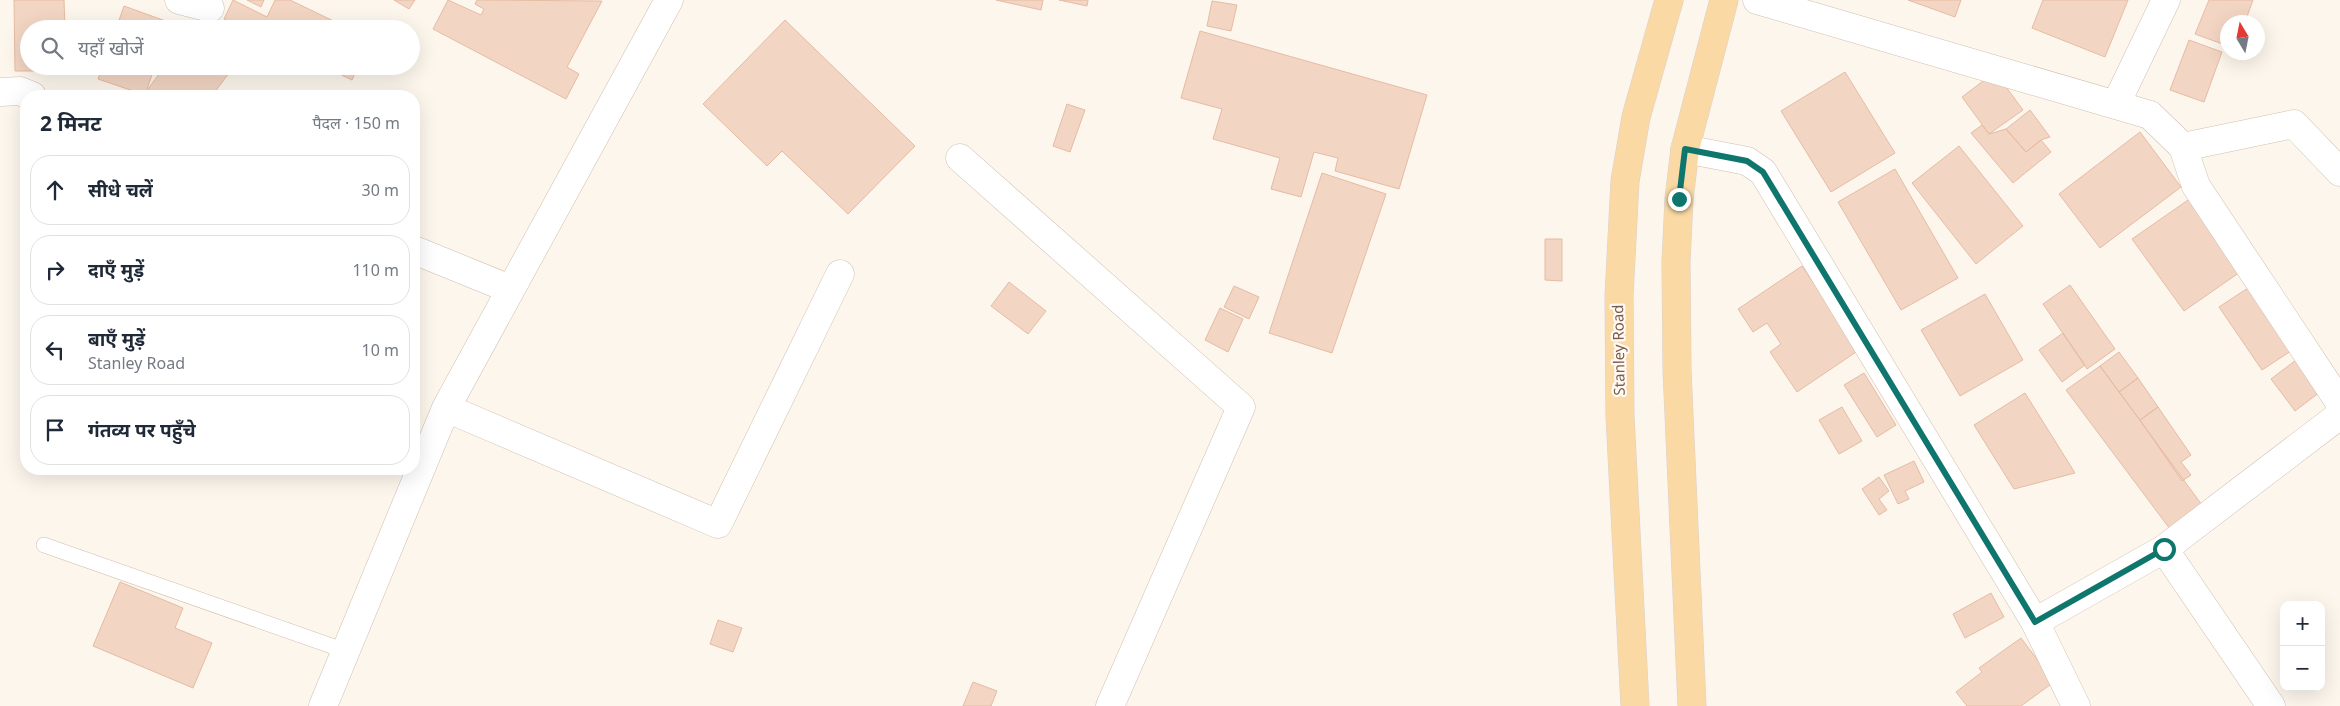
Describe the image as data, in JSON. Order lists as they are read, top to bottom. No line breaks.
{"streets":{"main road":["Stanley Road"]},"north":"top","page":{"search":"यहाँ खोजें","heading":["2 मिनट","पैदल · 150 m"],"list":[["सीधे चलें","30 m"],["दाएँ मुड़ें","110 m"],["बाएँ मुड़ें","Stanley Road","10 m"],"गंतव्य पर पहुँचे"],"map_buttons":["+","−"]}}
